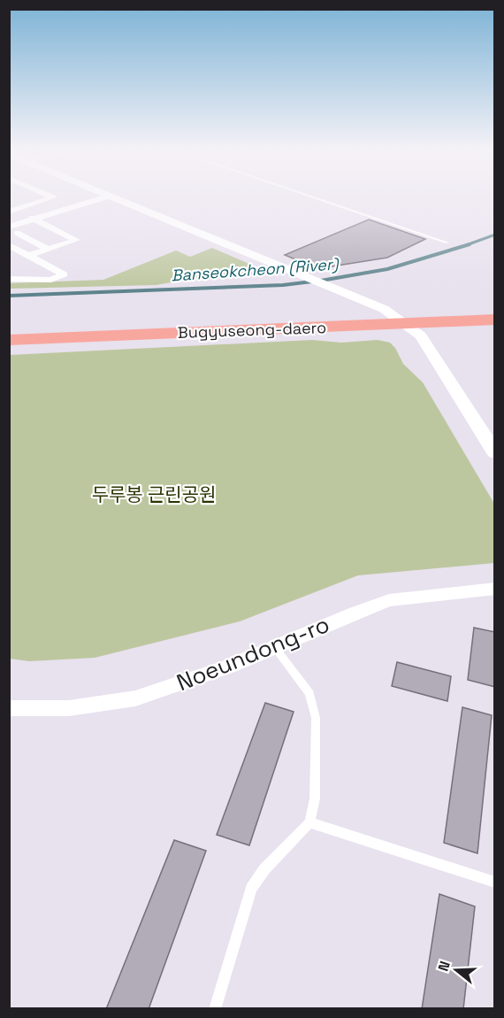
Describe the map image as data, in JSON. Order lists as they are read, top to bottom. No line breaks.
{"streets":{"main road":["Bugyuseong-daero"],"street":["Noeundong-ro"]},"water":["Banseokcheon (River)"],"parks":["두루봉 근린공원"],"north":"left"}
